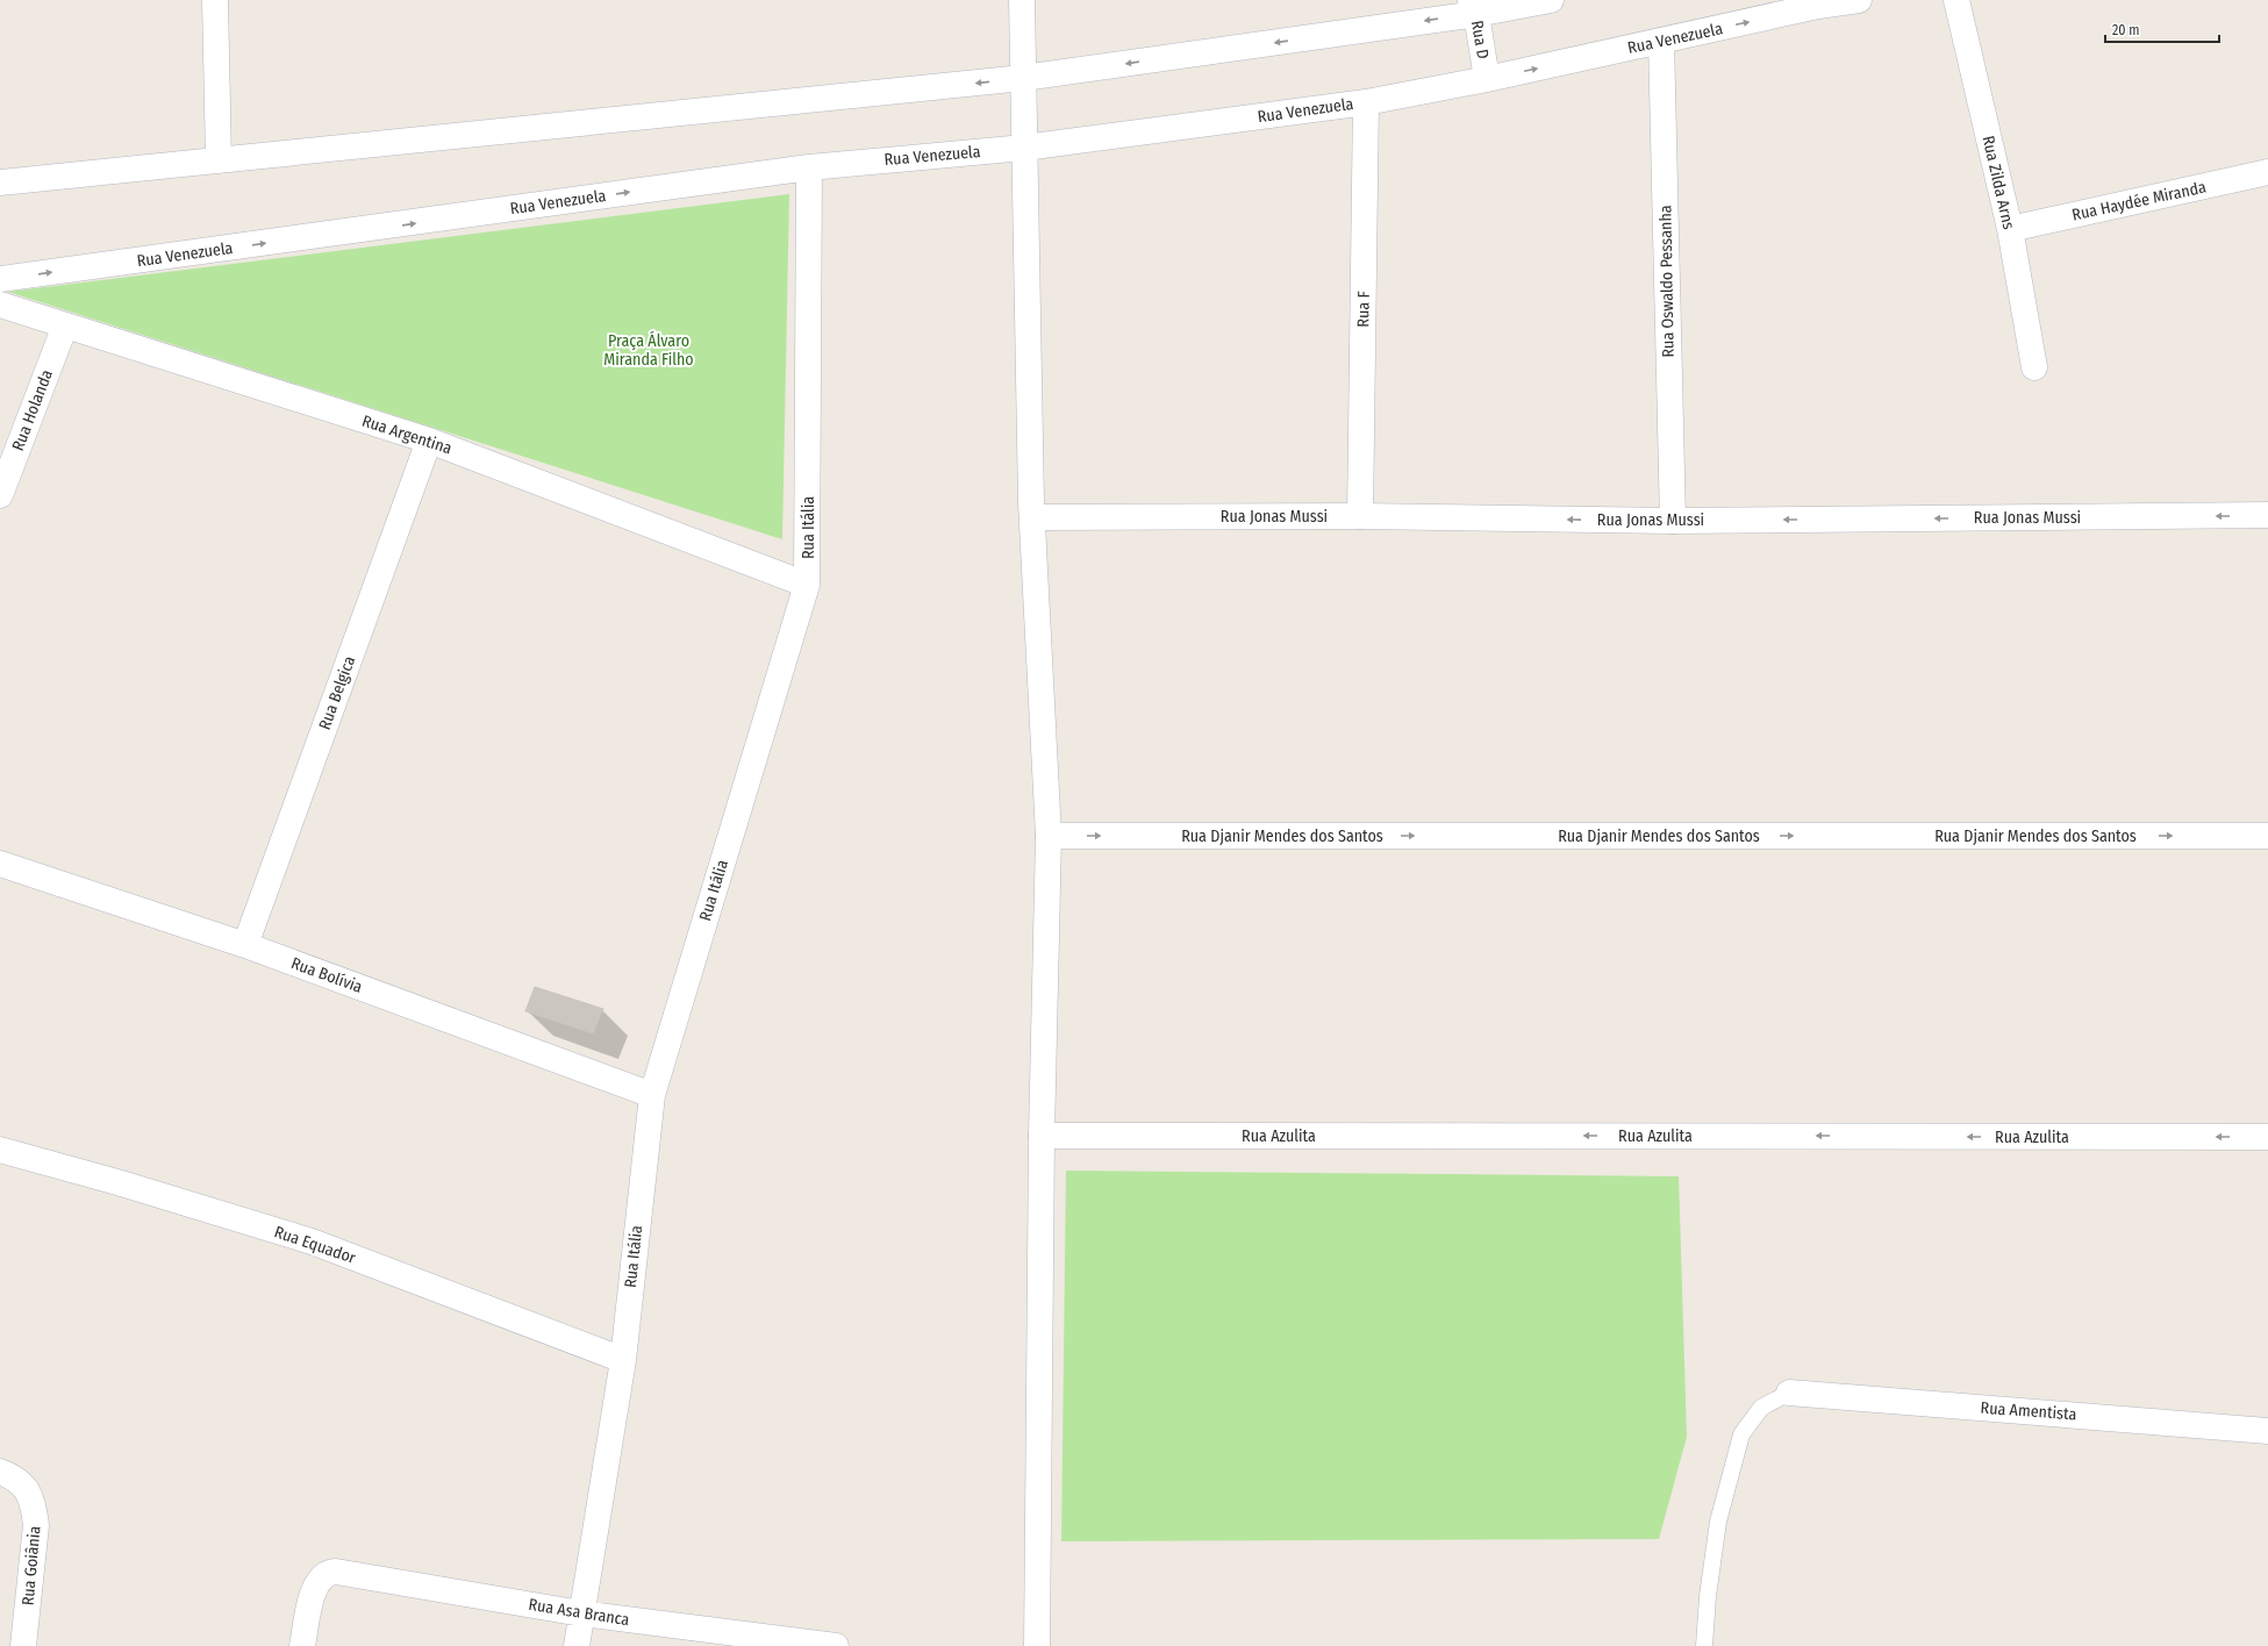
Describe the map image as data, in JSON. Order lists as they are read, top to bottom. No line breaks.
{"streets":{"street":["Rua Venezuela","Rua D","Rua Zilda Arns","Rua Haydée Miranda","Rua Oswaldo Pessanha","Rua F","Rua Holanda","Rua Argentina","Rua Jonas Mussi","Rua Itália","Rua Belgica","Rua Djanir Mendes dos Santos","Rua Bolívia","Rua Azulita","Rua Equador","Rua Amentista","Rua Goiânia","Rua Asa Branca"]},"crossings":[["Rua Venezuela","Rua D"],["Rua Venezuela","Rua Oswaldo Pessanha"],["Rua Venezuela","Rua F"],["Rua Venezuela","Rua Itália"],["Rua Zilda Arns","Rua Haydée Miranda"],["Rua Oswaldo Pessanha","Rua Jonas Mussi"],["Rua F","Rua Jonas Mussi"],["Rua Holanda","Rua Argentina"],["Rua Argentina","Rua Itália"],["Rua Argentina","Rua Belgica"],["Rua Itália","Rua Bolívia"],["Rua Itália","Rua Equador"],["Rua Itália","Rua Asa Branca"],["Rua Belgica","Rua Bolívia"]],"one_way":["Rua Jonas Mussi","Rua Djanir Mendes dos Santos","Rua Azulita"],"parks":["Praça Álvaro Miranda Filho"],"scale_bar":"20 m"}
